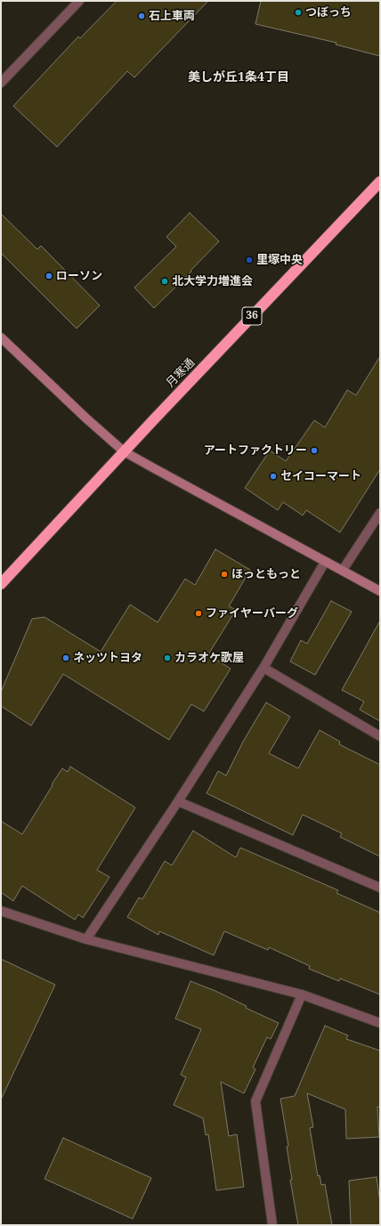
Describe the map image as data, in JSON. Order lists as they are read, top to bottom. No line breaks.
{"streets":{"highway":["36","月寒通"]},"districts":["美しが丘1条4丁目"],"places":["つぼっち","石上車両","里塚中央","ローソン","北大学力増進会","アートファクトリー","セイコーマート","ほっともっと","ファイヤーバーグ","ネッツトヨタ","カラオケ歌屋"]}
